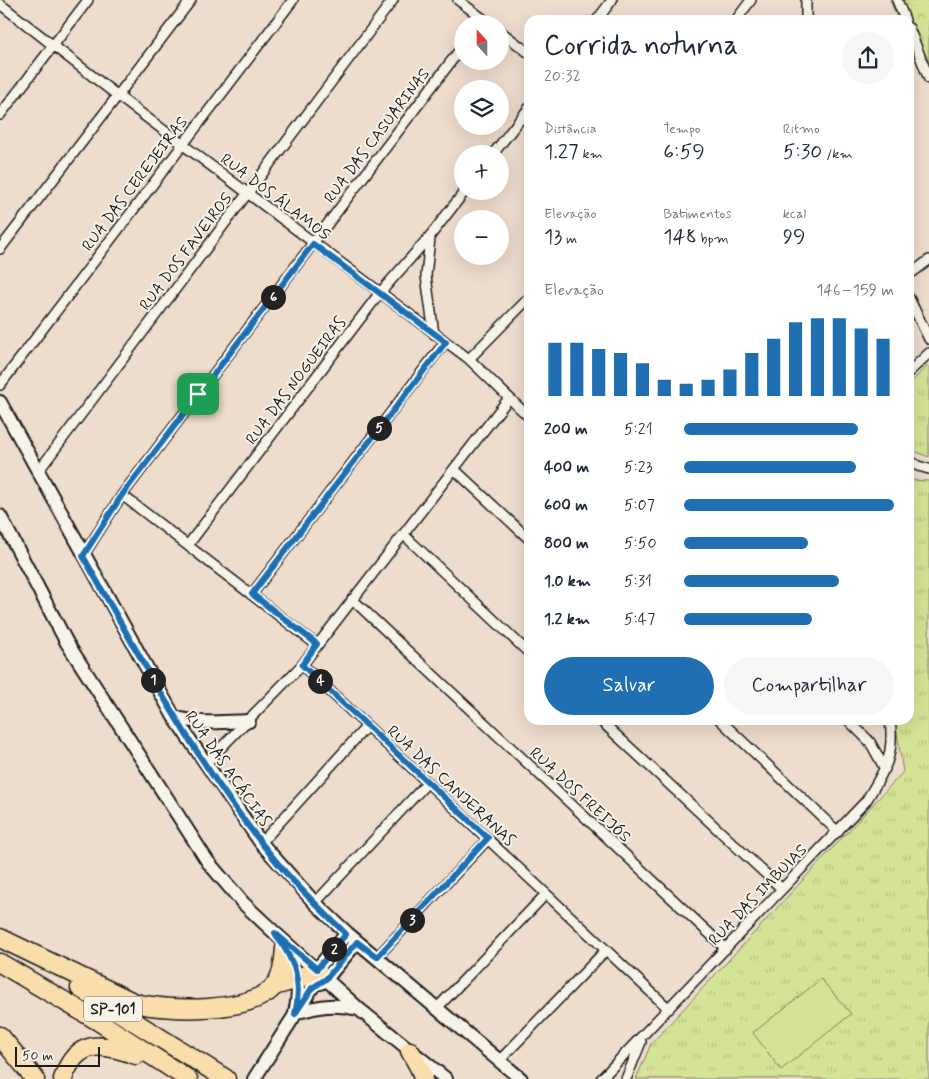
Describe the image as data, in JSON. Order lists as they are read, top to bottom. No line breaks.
{"streets":{"highway":["SP-101"],"street":["RUA DAS CASUARINAS","RUA DAS CEREJEIRAS","RUA DOS ÁLAMOS","RUA DOS FAVEIROS","RUA DAS NOGUEIRAS","RUA DAS ACÁCIAS","RUA DAS CANJERANAS","RUA DOS FREIJÓS","RUA DAS IMBUIAS"]},"crossings":[["RUA DAS CASUARINAS","RUA DOS ÁLAMOS"],["RUA DAS CASUARINAS","RUA DAS ACÁCIAS"],["RUA DAS CEREJEIRAS","RUA DOS ÁLAMOS"],["RUA DOS ÁLAMOS","RUA DOS FAVEIROS"],["RUA DOS ÁLAMOS","RUA DAS NOGUEIRAS"],["RUA DOS FAVEIROS","RUA DAS ACÁCIAS"],["RUA DAS CANJERANAS","RUA DAS IMBUIAS"],["RUA DOS FREIJÓS","RUA DAS IMBUIAS"]],"scale_bar":"50 m","north":"top","page":{"map_buttons":["+","−"],"heading":["Corrida noturna","20:32"],"stats":[["Distância","1.27 km"],["Tempo","6:59"],["Ritmo","5:30 /km"],["Elevação","13 m"],["Batimentos","148 bpm"],["kcal","99"]],"chart":["Elevação","146–159 m"],"pins":["6","5","1","4","3","2"],"list":[{"name":"200 m","note":"5:21"},{"name":"400 m","note":"5:23"},{"name":"600 m","note":"5:07"},{"name":"800 m","note":"5:50"},{"name":"1.0 km","note":"5:31"},{"name":"1.2 km","note":"5:47"}],"buttons":["Salvar","Compartilhar"],"scale":"50 m"}}
